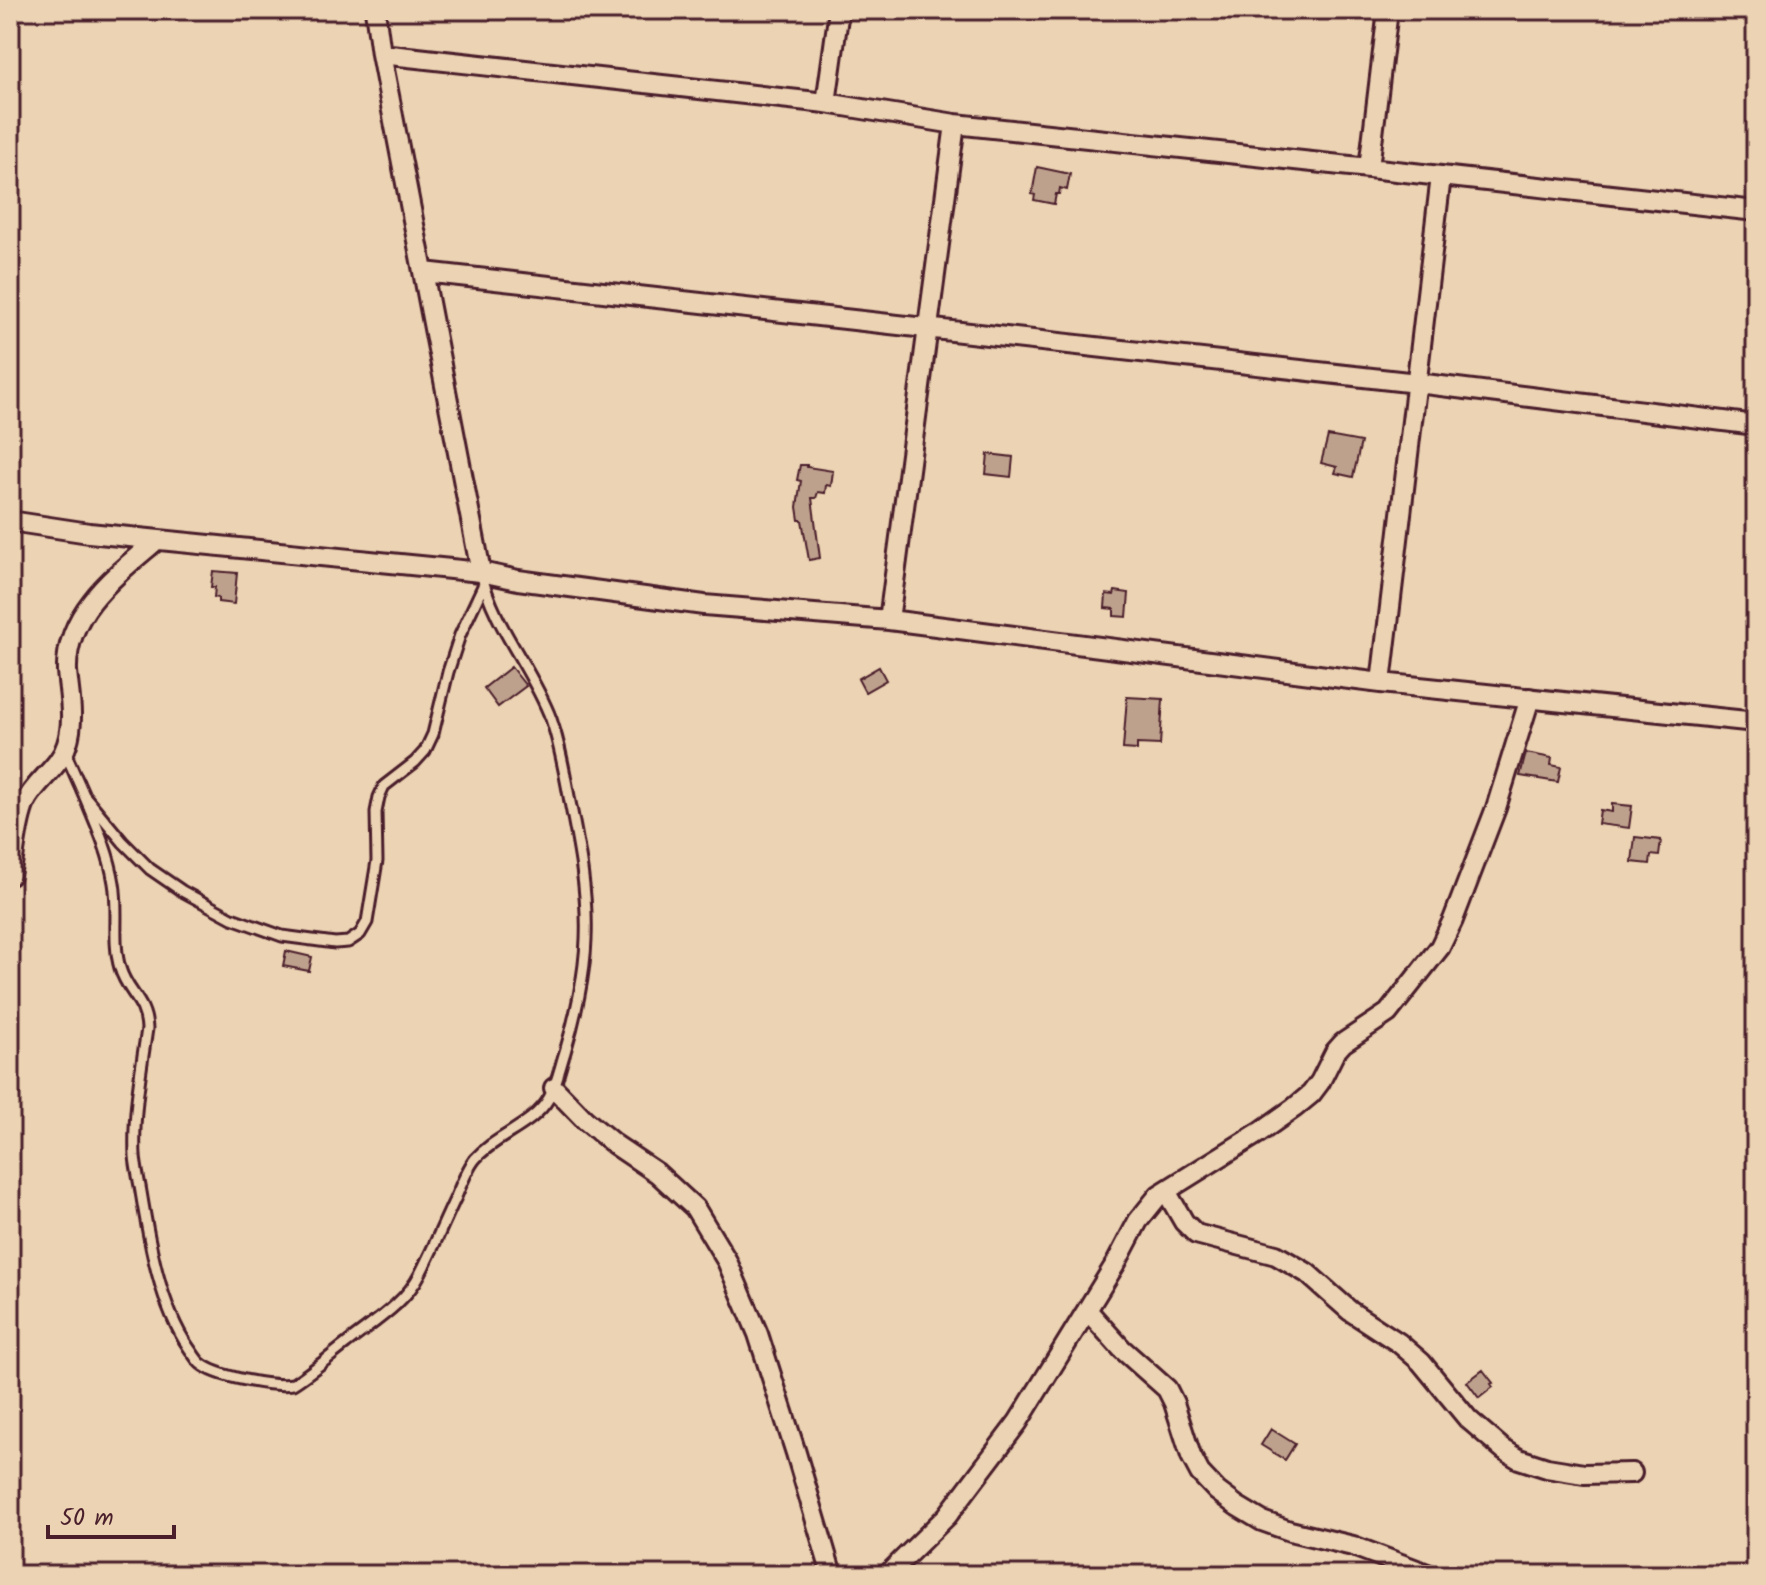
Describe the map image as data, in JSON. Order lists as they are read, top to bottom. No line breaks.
{"scale_bar":"50 m"}
